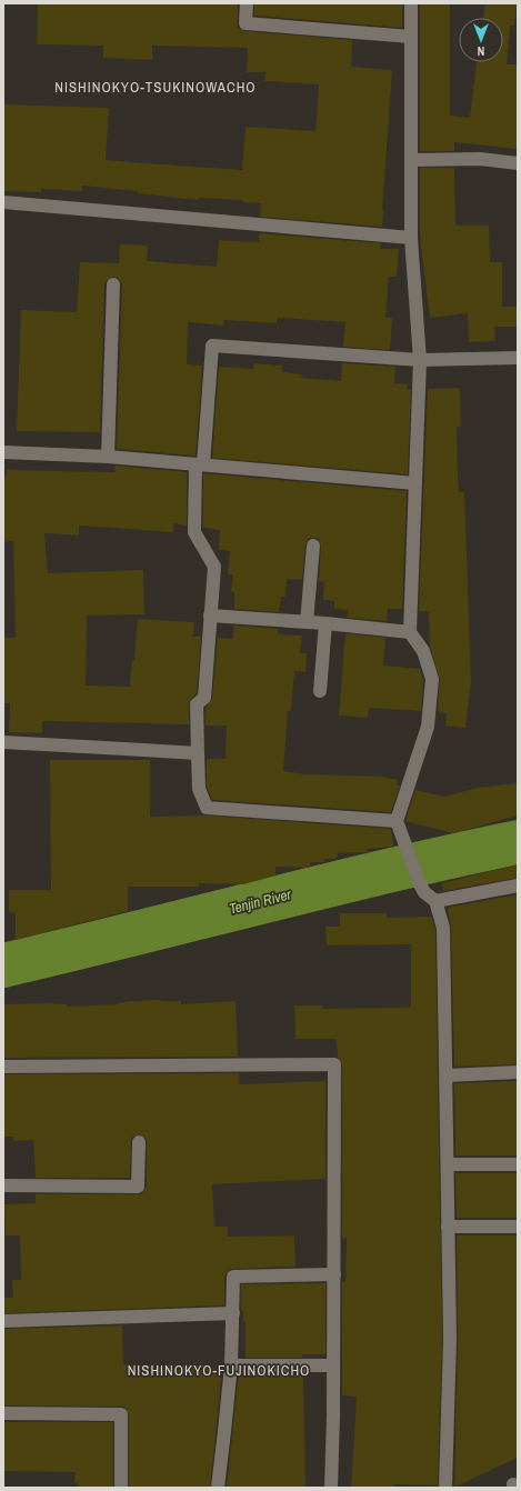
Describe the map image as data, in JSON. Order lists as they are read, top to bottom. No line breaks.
{"districts":["NISHINOKYO-TSUKINOWACHO","NISHINOKYO-FUJINOKICHO"],"water":["Tenjin River"],"north":"bottom"}
